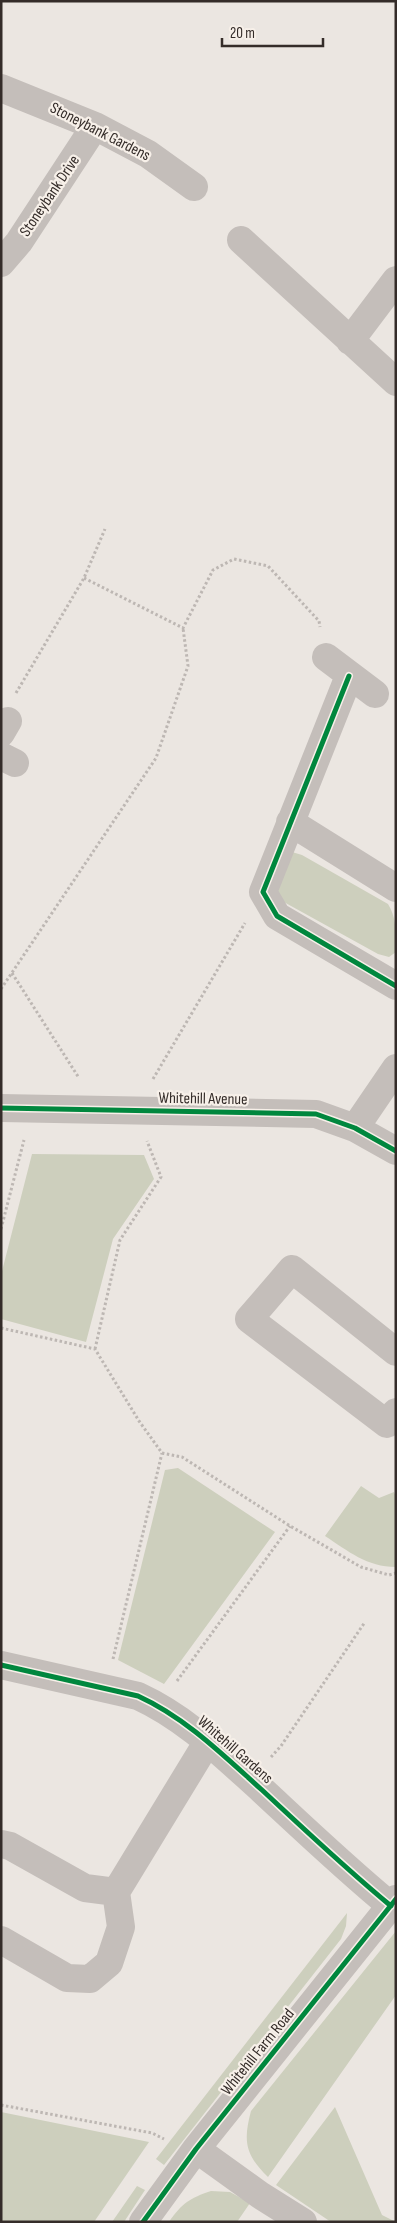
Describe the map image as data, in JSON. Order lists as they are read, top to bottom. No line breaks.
{"streets":{"street":["Stoneybank Gardens","Stoneybank Drive","Whitehill Avenue","Whitehill Gardens","Whitehill Farm Road"]},"crossings":[["Stoneybank Gardens","Stoneybank Drive"],["Whitehill Gardens","Whitehill Farm Road"]],"scale_bar":"20 m"}
